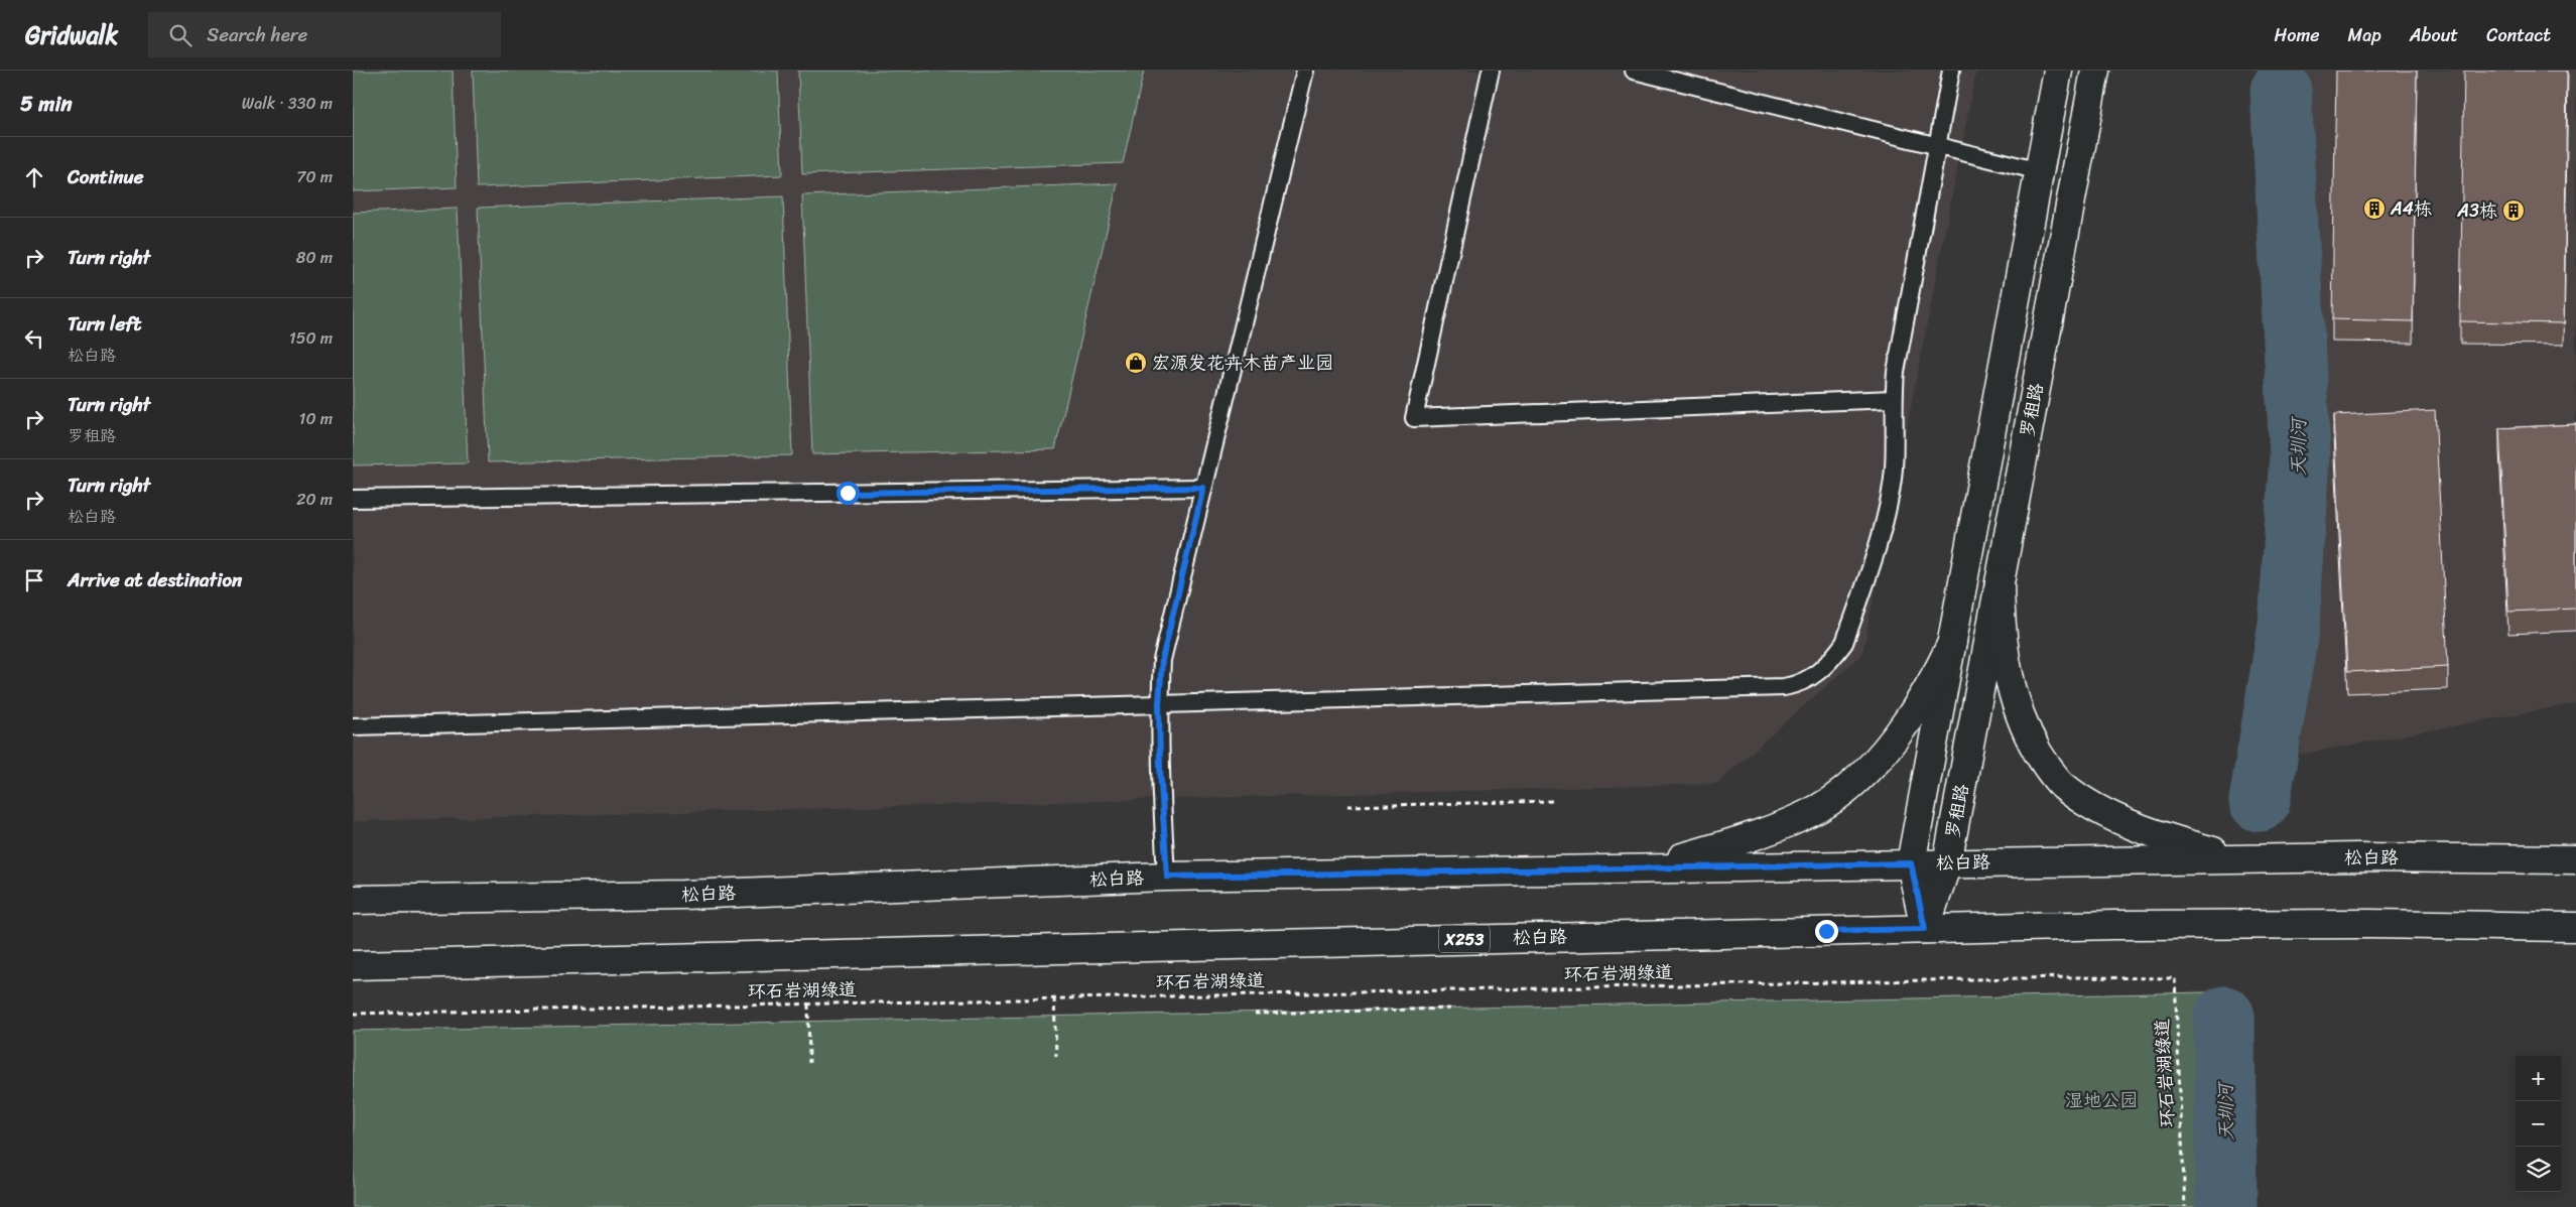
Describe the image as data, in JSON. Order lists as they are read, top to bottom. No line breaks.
{"streets":{"main road":["罗租路","松白路","X253"],"path":["环石岩湖绿道"]},"crossings":[["罗租路","松白路"]],"water":["天圳河"],"parks":["湿地公园"],"places":{"building":["A4栋","A3栋"],"shop":["宏源发花卉木苗产业园"]},"page":{"header":"Gridwalk","search":"Search here","nav":["Home","Map","About","Contact"],"heading":["5 min","Walk · 330 m"],"list":[["Continue","70 m"],["Turn right","80 m"],["Turn left","松白路","150 m"],["Turn right","罗租路","10 m"],["Turn right","松白路","20 m"],"Arrive at destination"],"map_buttons":["+","−"]}}
